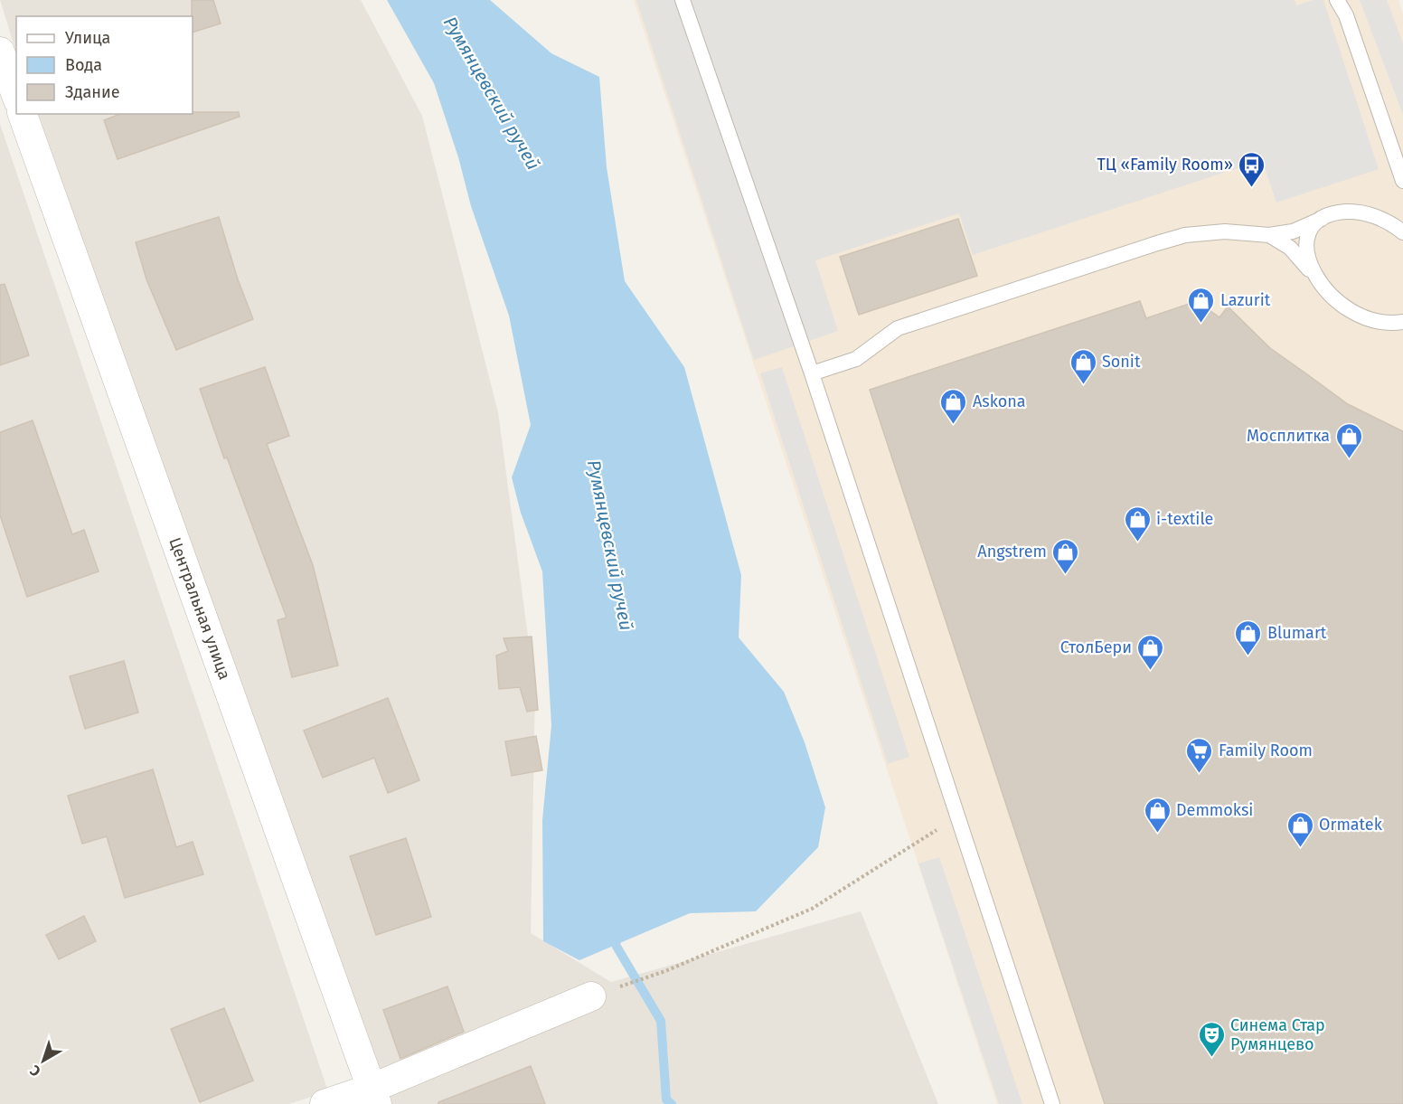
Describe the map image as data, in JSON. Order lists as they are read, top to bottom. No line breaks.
{"streets":{"street":["Центральная улица"]},"water":["Румянцевский ручей"],"places":{"bus stop":["ТЦ «Family Room»"],"shop":["Lazurit","Sonit","Askona","Мосплитка","i-textile","Angstrem","Blumart","СтолБери","Demmoksi","Ormatek"],"supermarket":["Family Room"],"theatre":["Синема Стар Румянцево"]},"legend":["Улица","Вода","Здание"],"north":"bottom left"}
